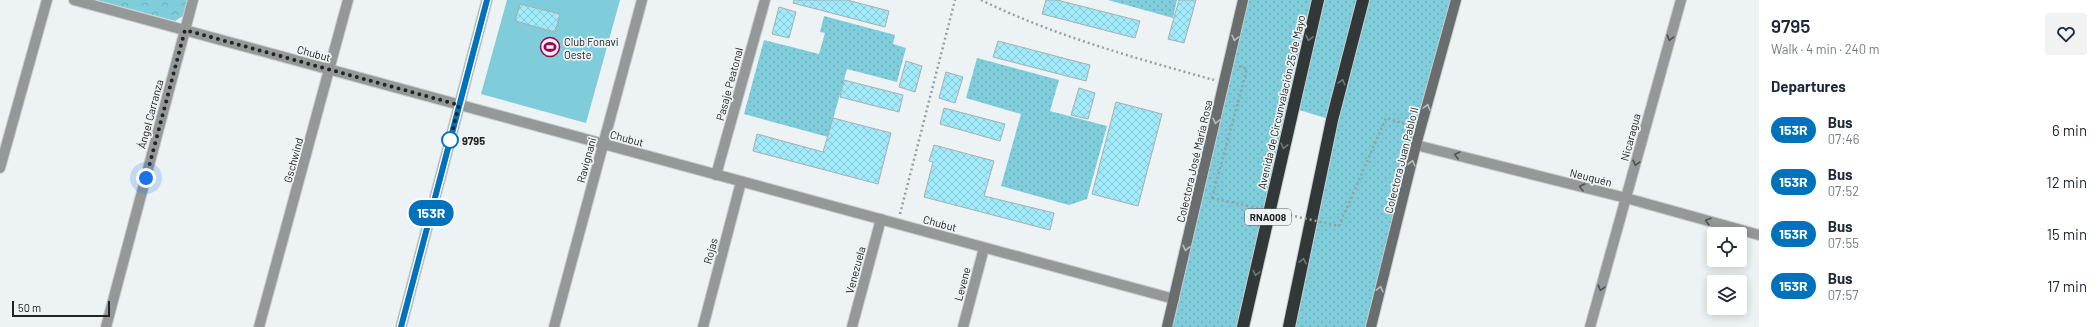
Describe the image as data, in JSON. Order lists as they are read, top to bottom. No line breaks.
{"streets":{"highway":["Avenida de Circunvalación 25 de Mayo","RNA008"],"main road":["Colectora Juan Pablo II","Colectora José María Rosa"],"street":["Chubut","Pasaje Peatonal","Ángel Carranza","Nicaragua","Gschwind","Ravignani","Neuquén","Rojas","Venezuela","Levene"]},"crossings":[["Chubut","Pasaje Peatonal"],["Chubut","Ángel Carranza"],["Chubut","Gschwind"],["Chubut","Ravignani"],["Chubut","Colectora José María Rosa"],["Chubut","Rojas"],["Chubut","Venezuela"],["Chubut","Levene"],["Nicaragua","Neuquén"],["Colectora Juan Pablo II","Neuquén"]],"one_way":["Nicaragua","Colectora Juan Pablo II","Colectora José María Rosa","Neuquén"],"places":{"sports":["Club Fonavi Oeste"],"other":["9795"]},"lines":["bus line 153R"],"scale_bar":"50 m","page":{"on_map":"153R","heading":[["9795","Walk · 4 min · 240 m"],"Departures"],"list":[{"mark":"153R","name":"Bus","note":"07:46","value":"6 min"},{"mark":"153R","name":"Bus","note":"07:52","value":"12 min"},{"mark":"153R","name":"Bus","note":"07:55","value":"15 min"},{"mark":"153R","name":"Bus","note":"07:57","value":"17 min"}],"scale":"50 m"}}
